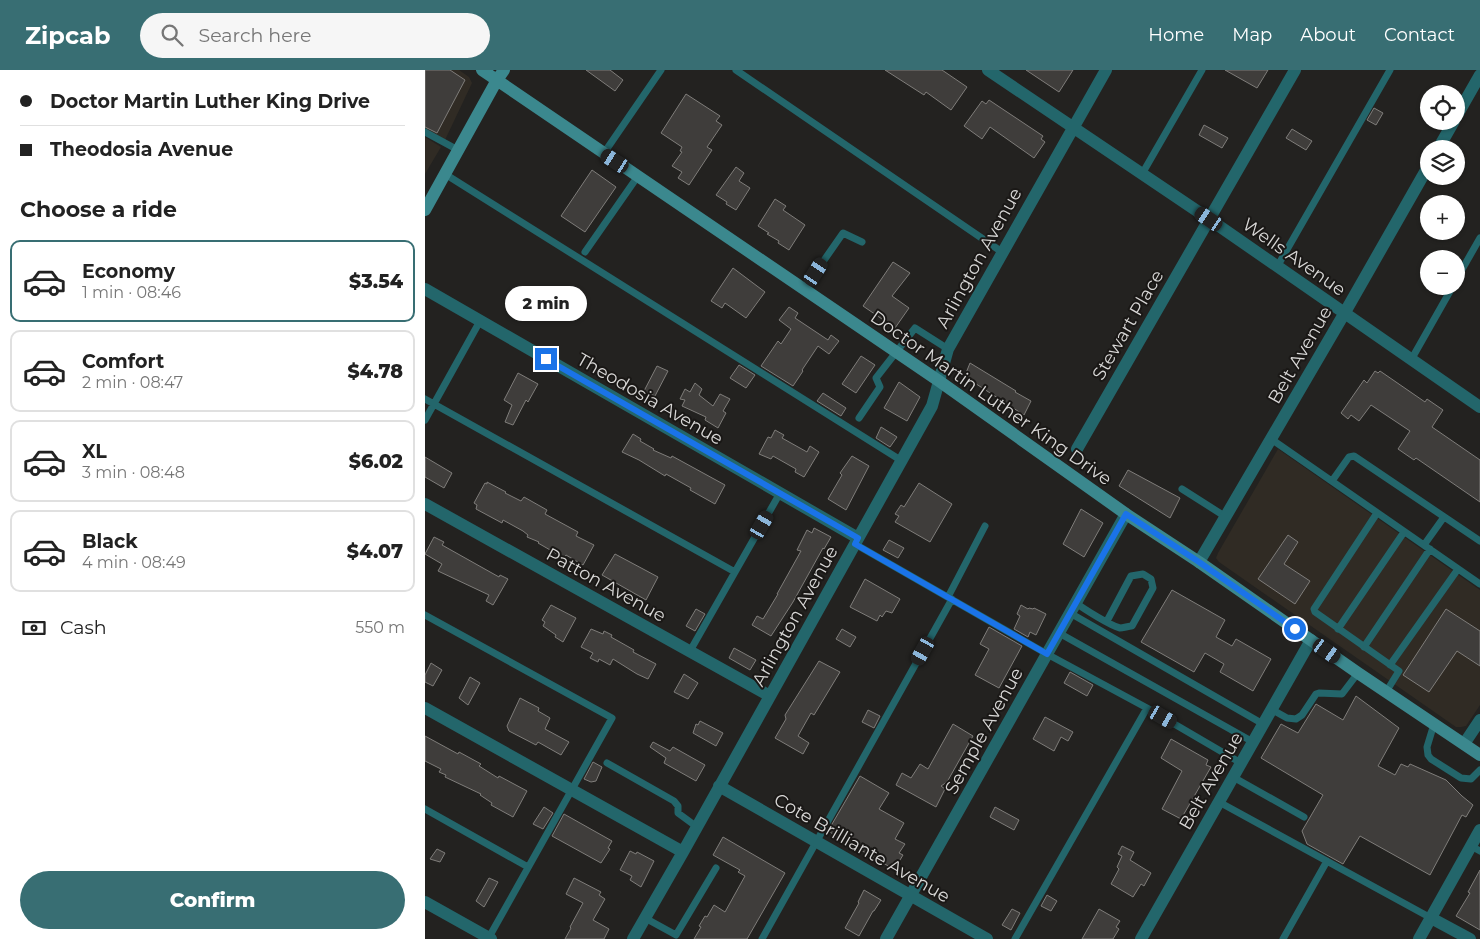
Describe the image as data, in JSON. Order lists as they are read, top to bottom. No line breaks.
{"streets":{"main road":["Doctor Martin Luther King Drive"],"street":["Wells Avenue","Arlington Avenue","Stewart Place","Belt Avenue","Theodosia Avenue","Patton Avenue","Semple Avenue","Cote Brilliante Avenue"]},"crossings":[["Wells Avenue","Arlington Avenue"],["Wells Avenue","Stewart Place"],["Wells Avenue","Belt Avenue"],["Arlington Avenue","Doctor Martin Luther King Drive"],["Arlington Avenue","Theodosia Avenue"],["Arlington Avenue","Patton Avenue"],["Arlington Avenue","Cote Brilliante Avenue"],["Belt Avenue","Doctor Martin Luther King Drive"],["Doctor Martin Luther King Drive","Semple Avenue"],["Semple Avenue","Cote Brilliante Avenue"]],"page":{"header":"Zipcab","search":"Search here","nav":["Home","Map","About","Contact"],"banner":["Doctor Martin Luther King Drive","Theodosia Avenue"],"map_buttons":["+","−"],"heading":"Choose a ride","list":[{"name":"Economy","note":"1 min · 08:46","value":"$3.54"},{"name":"Comfort","note":"2 min · 08:47","value":"$4.78"},{"name":"XL","note":"3 min · 08:48","value":"$6.02"},{"name":"Black","note":"4 min · 08:49","value":"$4.07"}],"bubble":"2 min","pay":["Cash","550 m"],"buttons":"Confirm"}}
